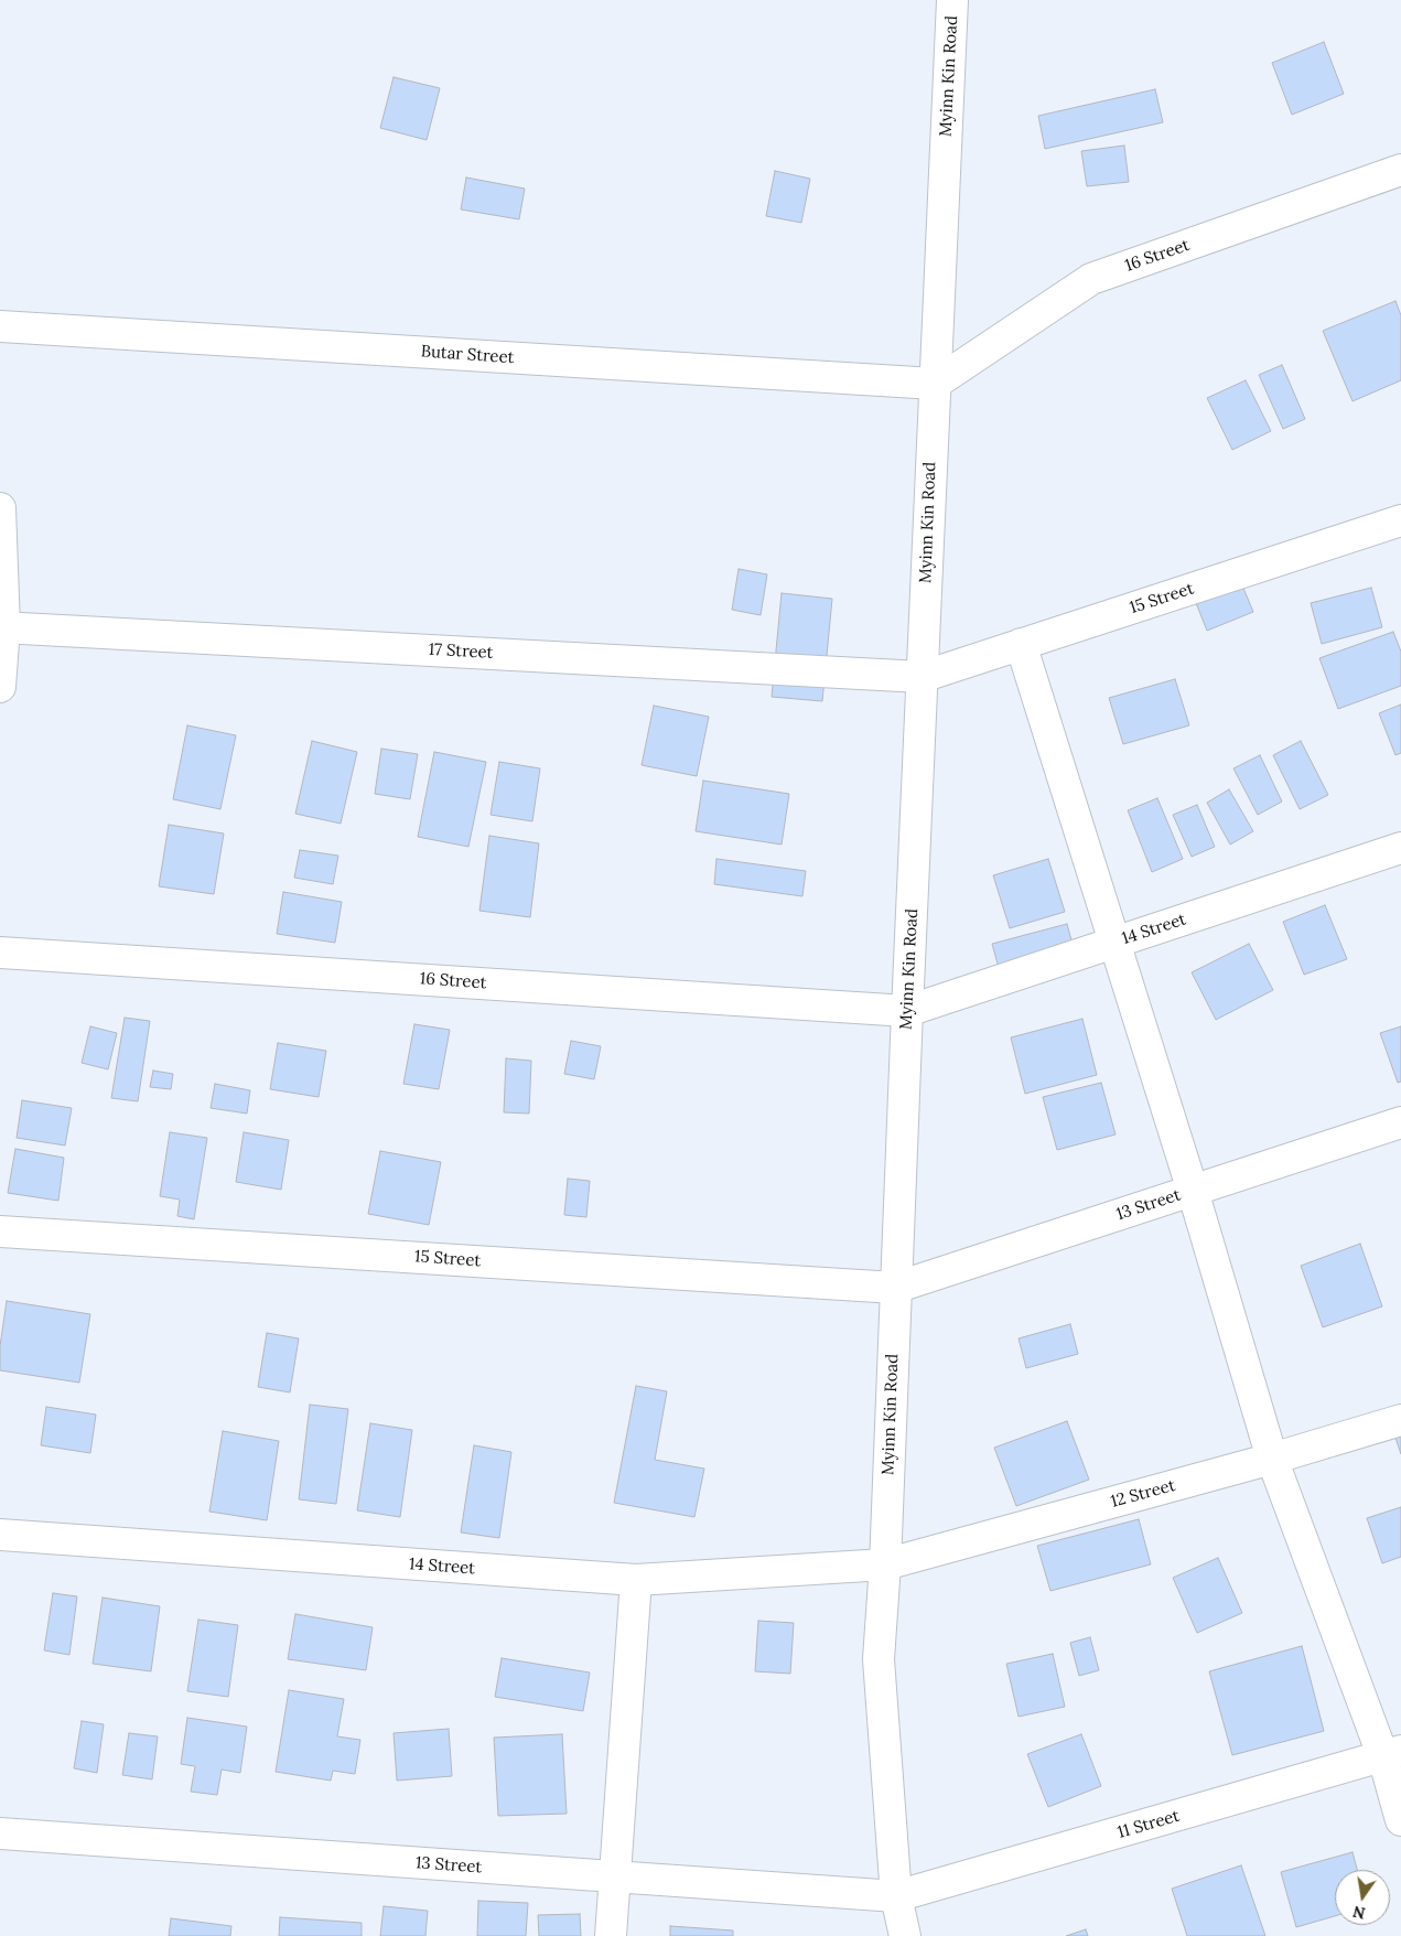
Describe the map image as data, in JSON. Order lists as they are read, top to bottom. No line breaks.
{"streets":{"street":["Myinn Kin Road","16 Street","Butar Street","15 Street","17 Street","14 Street","13 Street","12 Street","11 Street"]},"crossings":[["Myinn Kin Road","16 Street"],["Myinn Kin Road","Butar Street"],["Myinn Kin Road","15 Street"],["Myinn Kin Road","17 Street"],["Myinn Kin Road","14 Street"],["Myinn Kin Road","13 Street"],["Myinn Kin Road","12 Street"],["Myinn Kin Road","11 Street"],["16 Street","Butar Street"],["16 Street","14 Street"],["15 Street","17 Street"],["15 Street","13 Street"],["14 Street","12 Street"],["13 Street","11 Street"]],"north":"bottom"}
